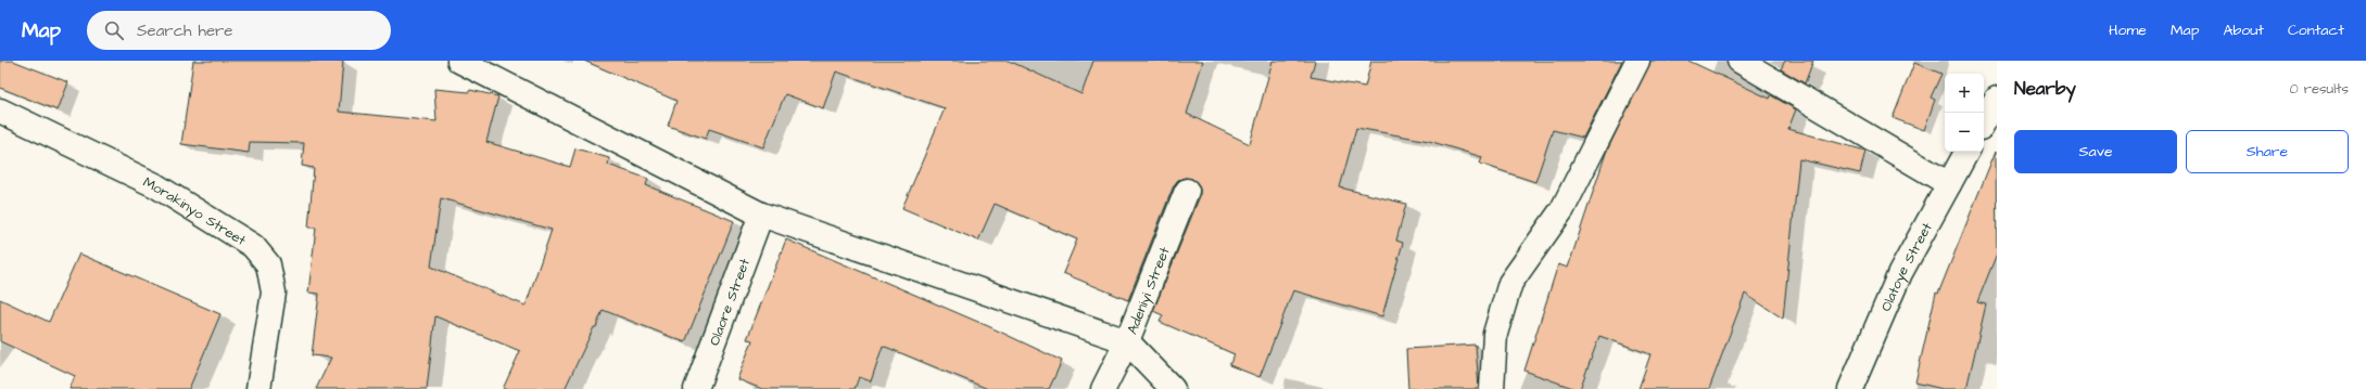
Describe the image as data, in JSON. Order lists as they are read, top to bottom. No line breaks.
{"streets":{"street":["Morakinyo Street","Olatoye Street","Adeniyi Street","Olaore Street"]},"page":{"header":"Map","search":"Search here","nav":["Home","Map","About","Contact"],"heading":["Nearby","0 results"],"map_buttons":["+","−"],"buttons":["Save","Share"]}}
